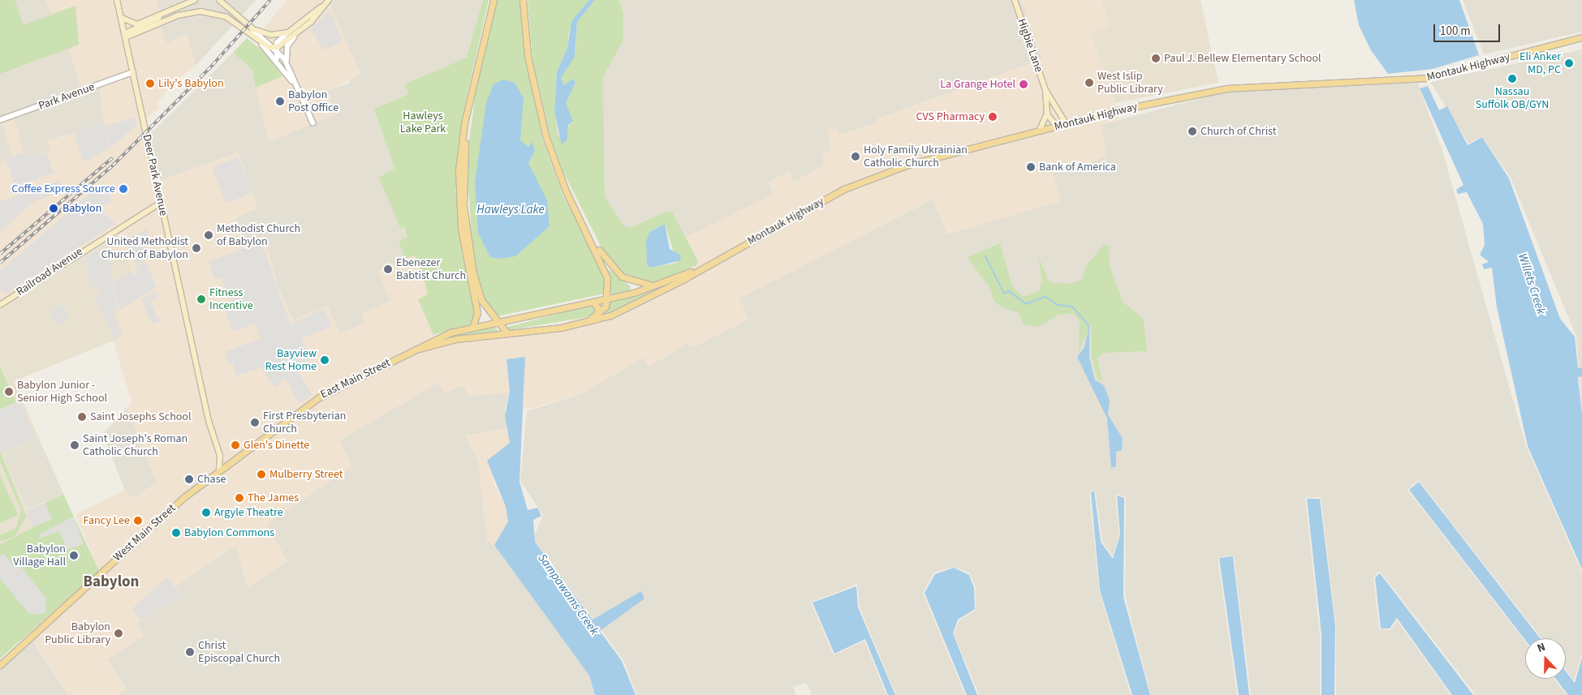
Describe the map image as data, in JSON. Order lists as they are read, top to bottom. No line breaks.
{"streets":{"main road":["Higbie Lane","Montauk Highway","Deer Park Avenue","Railroad Avenue","East Main Street","West Main Street"],"street":["Park Avenue"]},"crossings":[["Higbie Lane","Montauk Highway"],["Montauk Highway","East Main Street"],["Park Avenue","Deer Park Avenue"],["Deer Park Avenue","Railroad Avenue"],["Deer Park Avenue","East Main Street"],["Deer Park Avenue","West Main Street"],["East Main Street","West Main Street"]],"districts":["Babylon"],"water":["Hawleys Lake","Willets Creek","Sampawams Creek"],"parks":["Hawleys Lake Park"],"places":["Paul J. Bellew Elementary School","Eli Anker MD, PC","Nassau Suffolk OB/GYN","West Islip Public Library","Lily's Babylon","La Grange Hotel","Babylon Post Office","CVS Pharmacy","Church of Christ","Holy Family Ukrainian Catholic Church","Bank of America","Coffee Express Source","Babylon","Methodist Church of Babylon","United Methodist Church of Babylon","Ebenezer Babtist Church","Fitness Incentive","Bayview Rest Home","Babylon Junior - Senior High School","Saint Josephs School","First Presbyterian Church","Saint Joseph's Roman Catholic Church","Glen's Dinette","Mulberry Street","Chase","The James","Argyle Theatre","Fancy Lee","Babylon Commons","Babylon Village Hall","Babylon Public Library","Christ Episcopal Church"],"scale_bar":"100 m","north":"top"}
